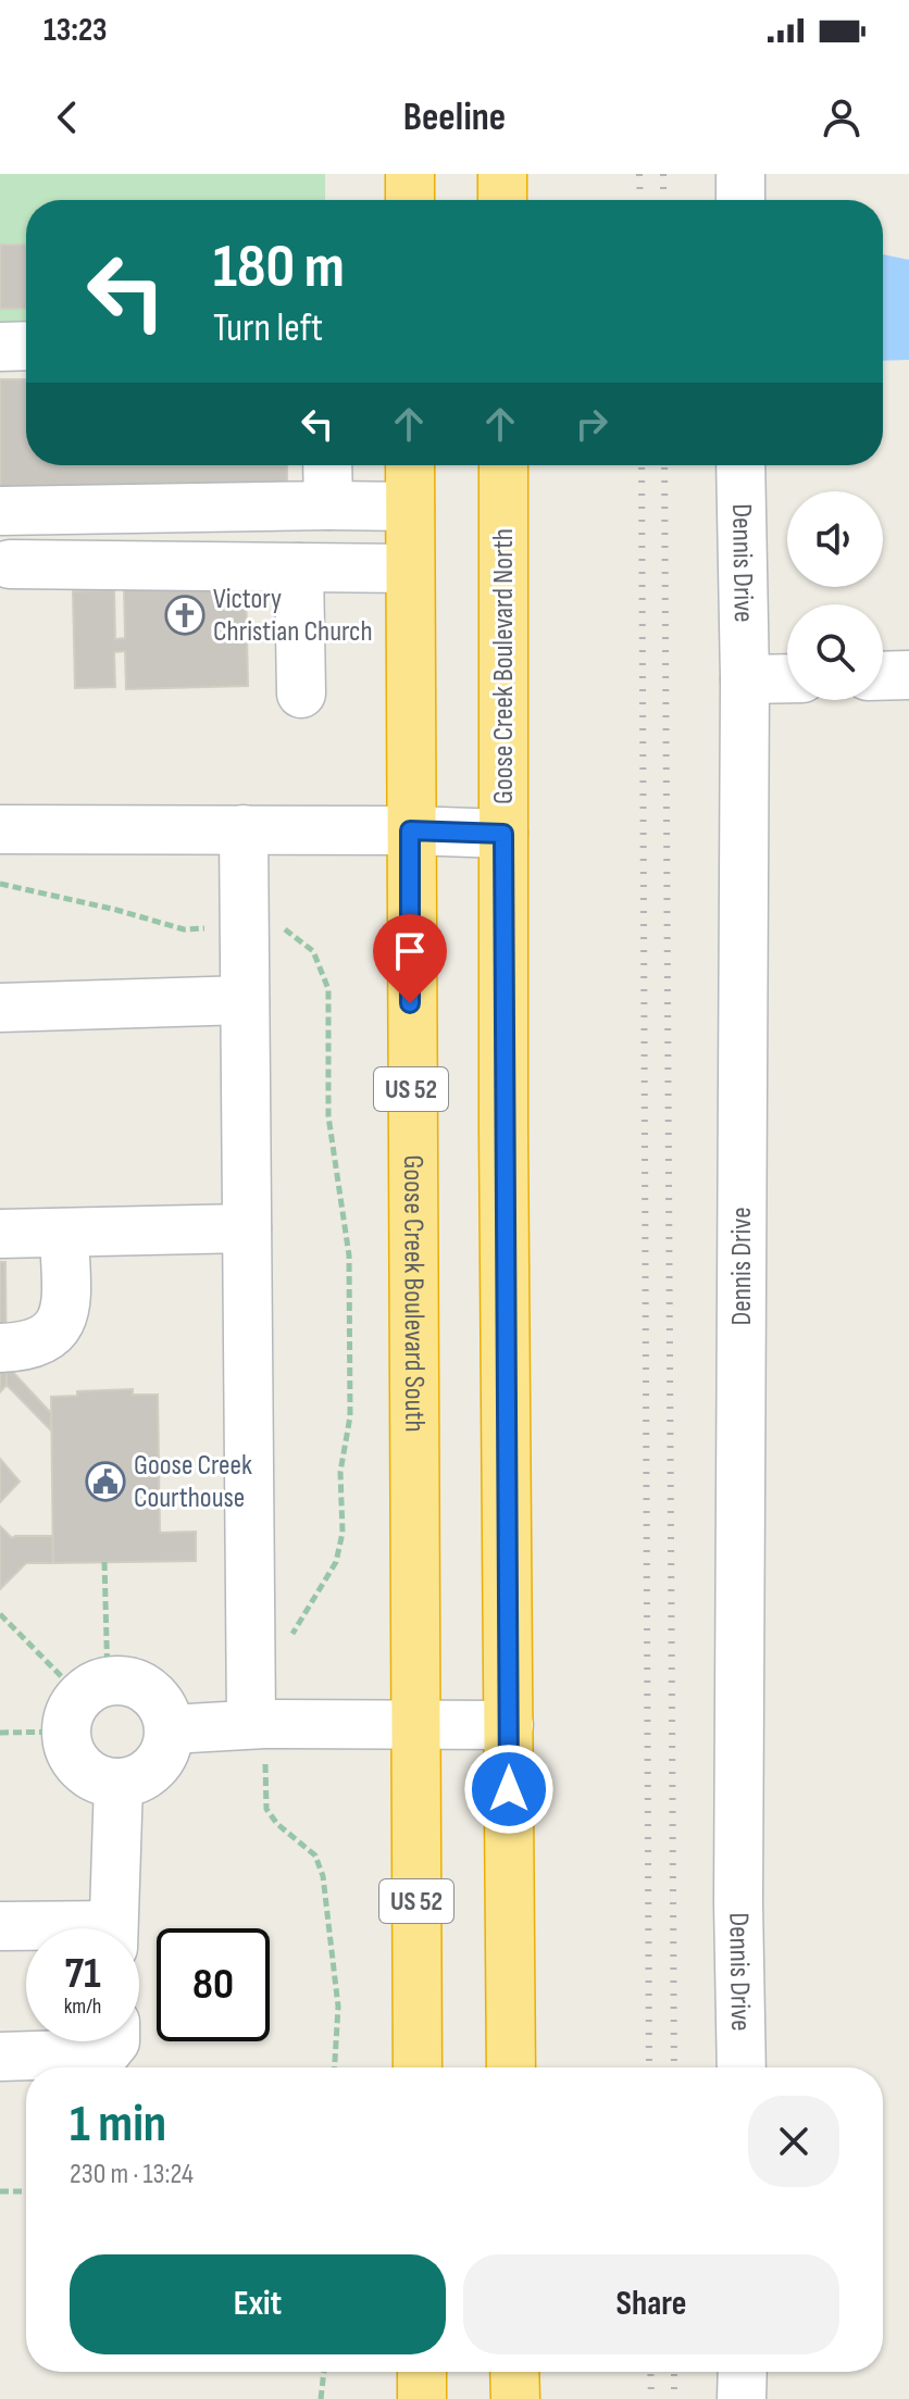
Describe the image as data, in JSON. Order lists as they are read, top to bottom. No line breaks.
{"streets":{"highway":["Goose Creek Boulevard North","US 52","Goose Creek Boulevard South"],"street":["Dennis Drive"]},"places":{"church":["Victory Christian Church"],"public building":["Goose Creek Courthouse"]},"page":{"status":"13:23","header":"Beeline","turn":["180 m","Turn left"],"speed":"71 km/h","limit":"80","heading":["1 min","230 m · 13:24"],"buttons":["Exit","Share"]}}
